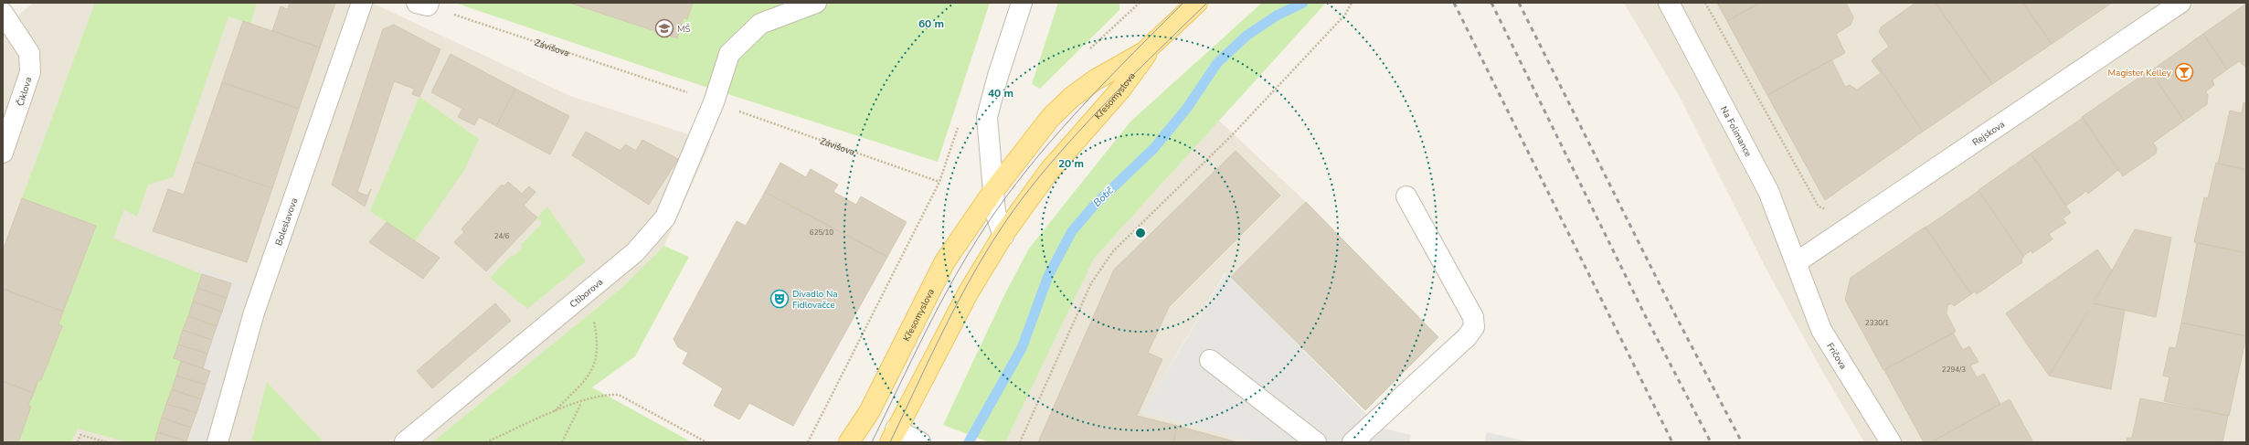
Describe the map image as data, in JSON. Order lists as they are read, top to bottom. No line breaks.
{"streets":{"main road":["Křesomyslova"],"street":["Čiklova","Na Folimance","Rejskova","Boleslavova","Ctiborova","Fričova"],"path":["Závišova"]},"crossings":[["Na Folimance","Rejskova"],["Na Folimance","Fričova"],["Rejskova","Fričova"]],"water":["Botič"],"places":{"school or university":["MŠ"],"bar":["Magister Kelley"],"theatre":["Divadlo Na Fidlovačce"]},"house_numbers":["625/10","24/6","2330/1","2294/3"],"rings":["60 m","40 m","20 m"]}
